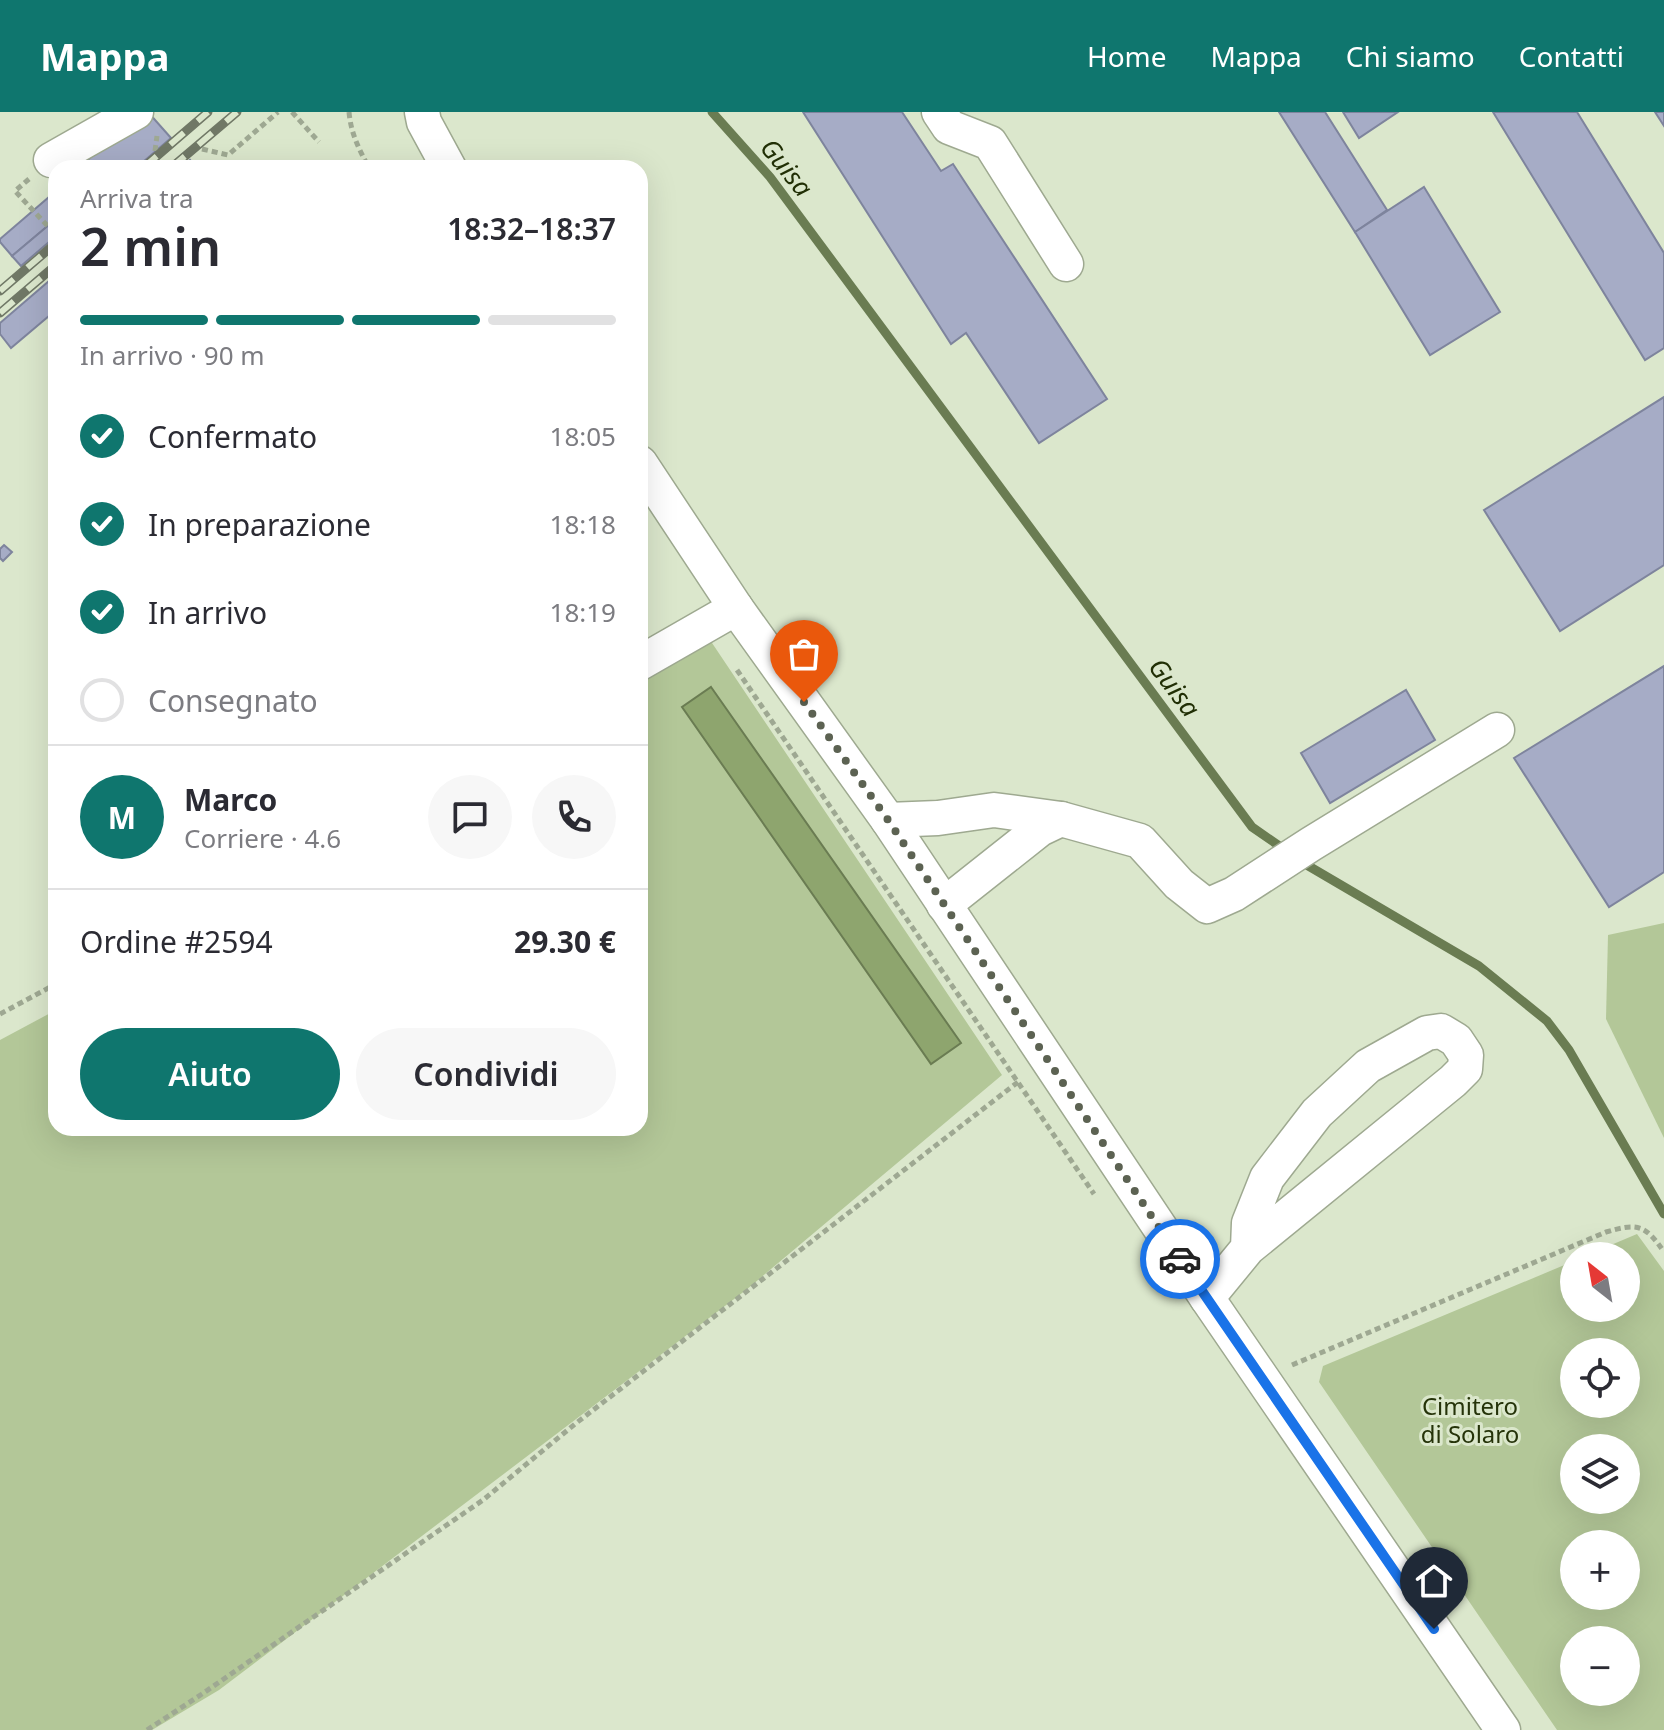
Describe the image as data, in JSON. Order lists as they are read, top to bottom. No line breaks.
{"water":["Guisa"],"parks":["Cimitero di Solaro"],"north":"top left","page":{"header":"Mappa","nav":["Home","Mappa","Chi siamo","Contatti"],"heading":["2 min","Arriva tra","18:32–18:37"],"panel":["Marco","Corriere · 4.6","Ordine #2594","29.30 €"],"bar":"In arrivo · 90 m","list":[["Confermato","18:05"],["In preparazione","18:18"],["In arrivo","18:19"],"Consegnato"],"round":"M","buttons":["Aiuto","Condividi"],"map_buttons":["+","−"]}}
